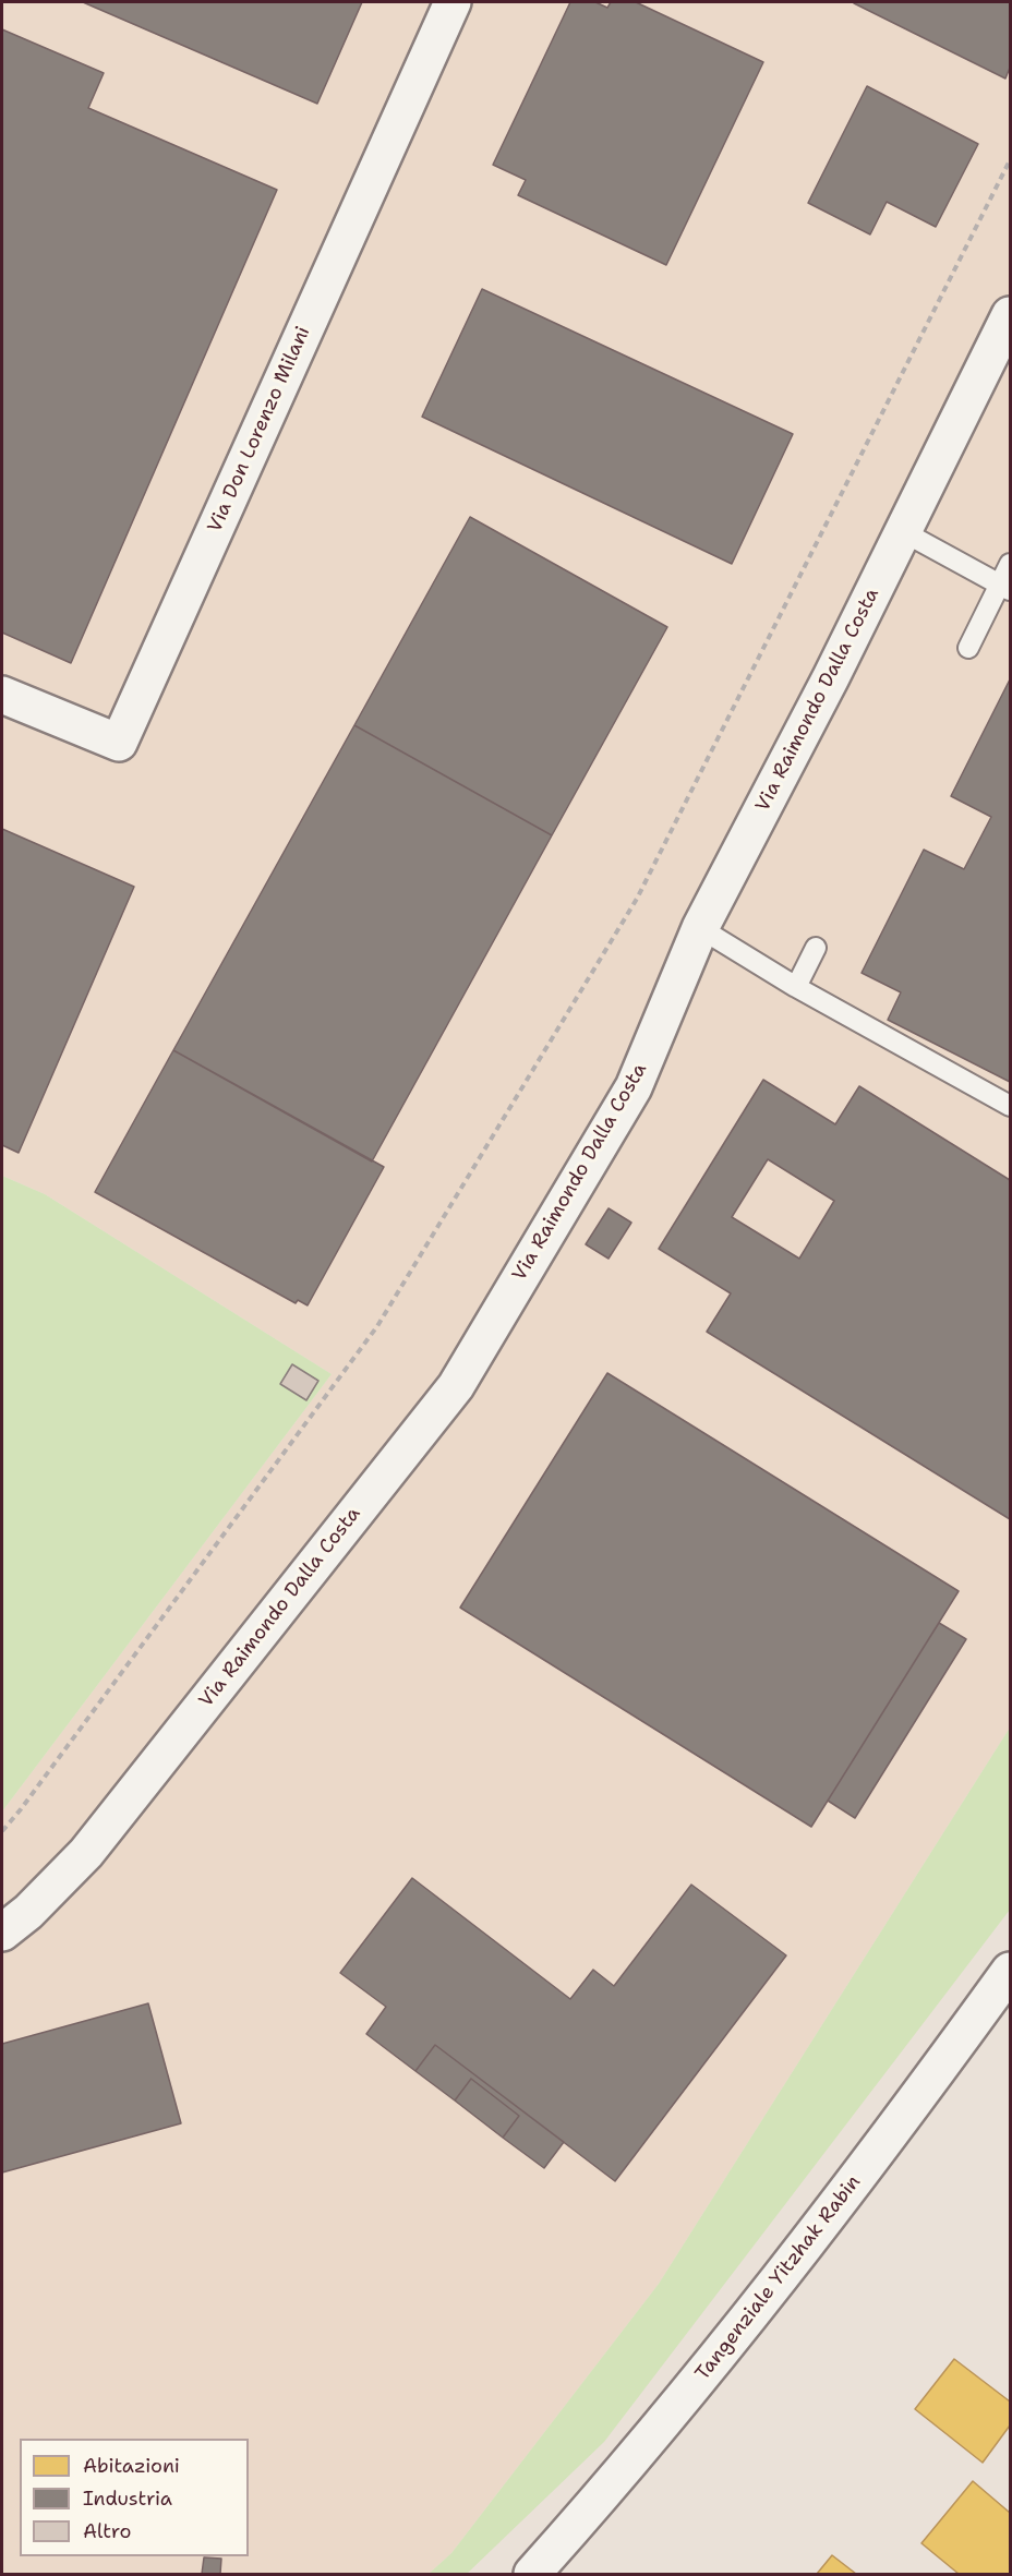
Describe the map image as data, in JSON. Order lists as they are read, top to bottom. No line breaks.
{"streets":{"street":["Via Don Lorenzo Milani","Via Raimondo Dalla Costa","Tangenziale Yitzhak Rabin"]},"legend":["Abitazioni","Industria","Altro"]}
